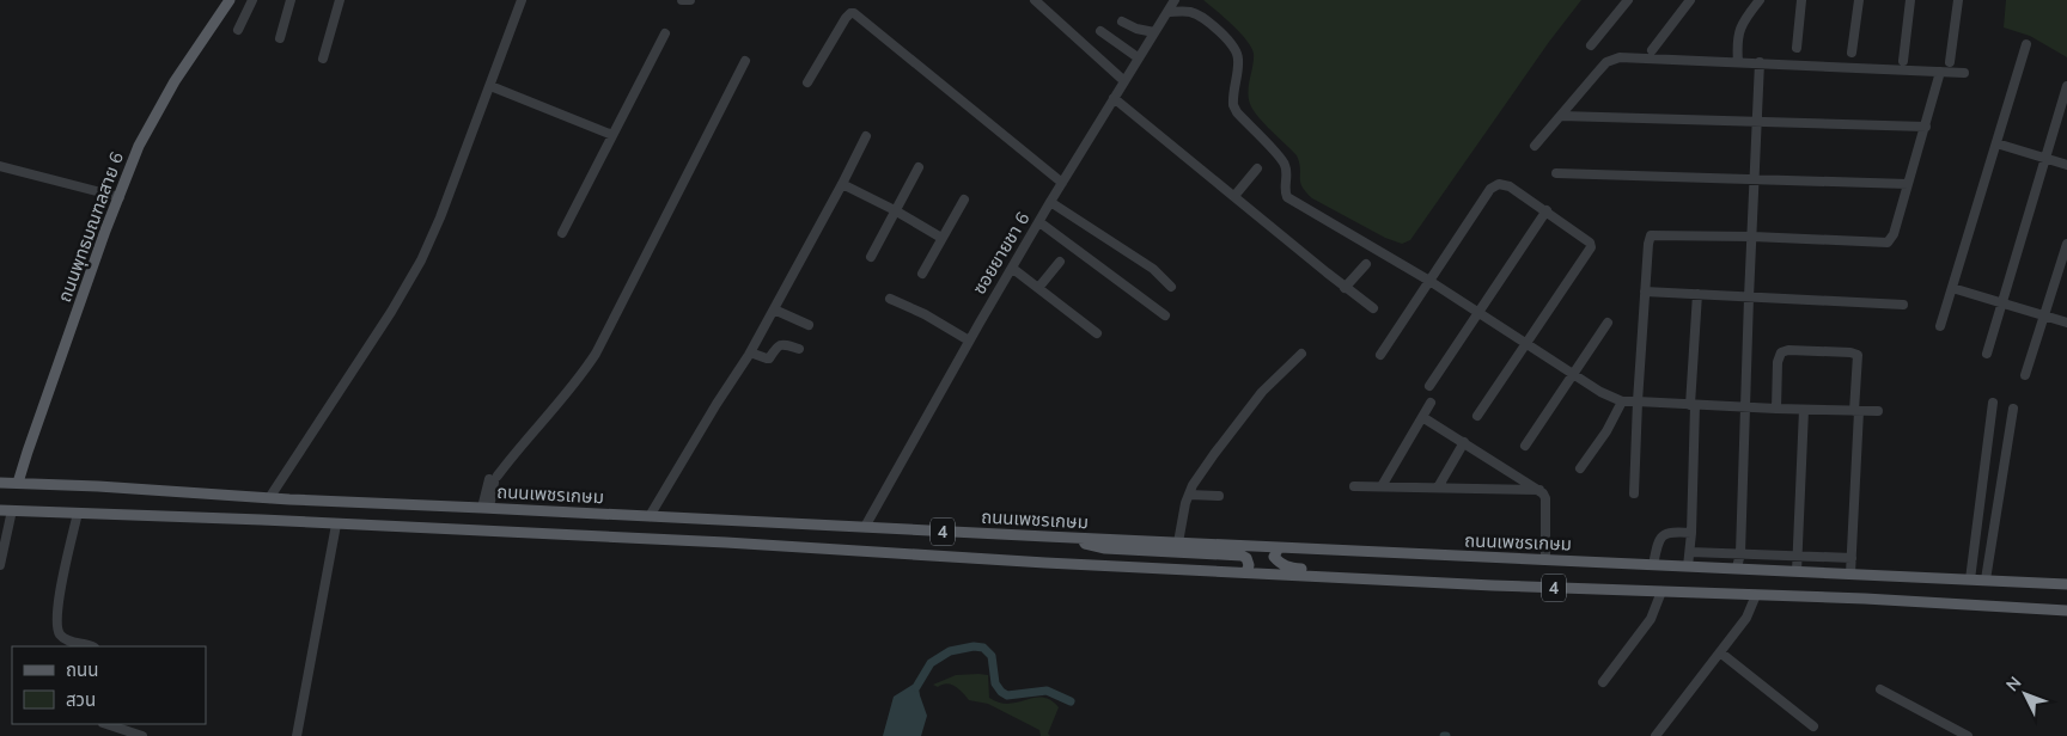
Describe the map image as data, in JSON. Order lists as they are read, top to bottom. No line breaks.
{"streets":{"main road":["ถนนพุทธมณฑลสาย 6","ถนนเพชรเกษม","4"],"street":["ซอยยายชา 6"]},"crossings":[["ถนนพุทธมณฑลสาย 6","ถนนเพชรเกษม"],["ซอยยายชา 6","ถนนเพชรเกษม"]],"legend":["ถนน","สวน"],"north":"top left"}
